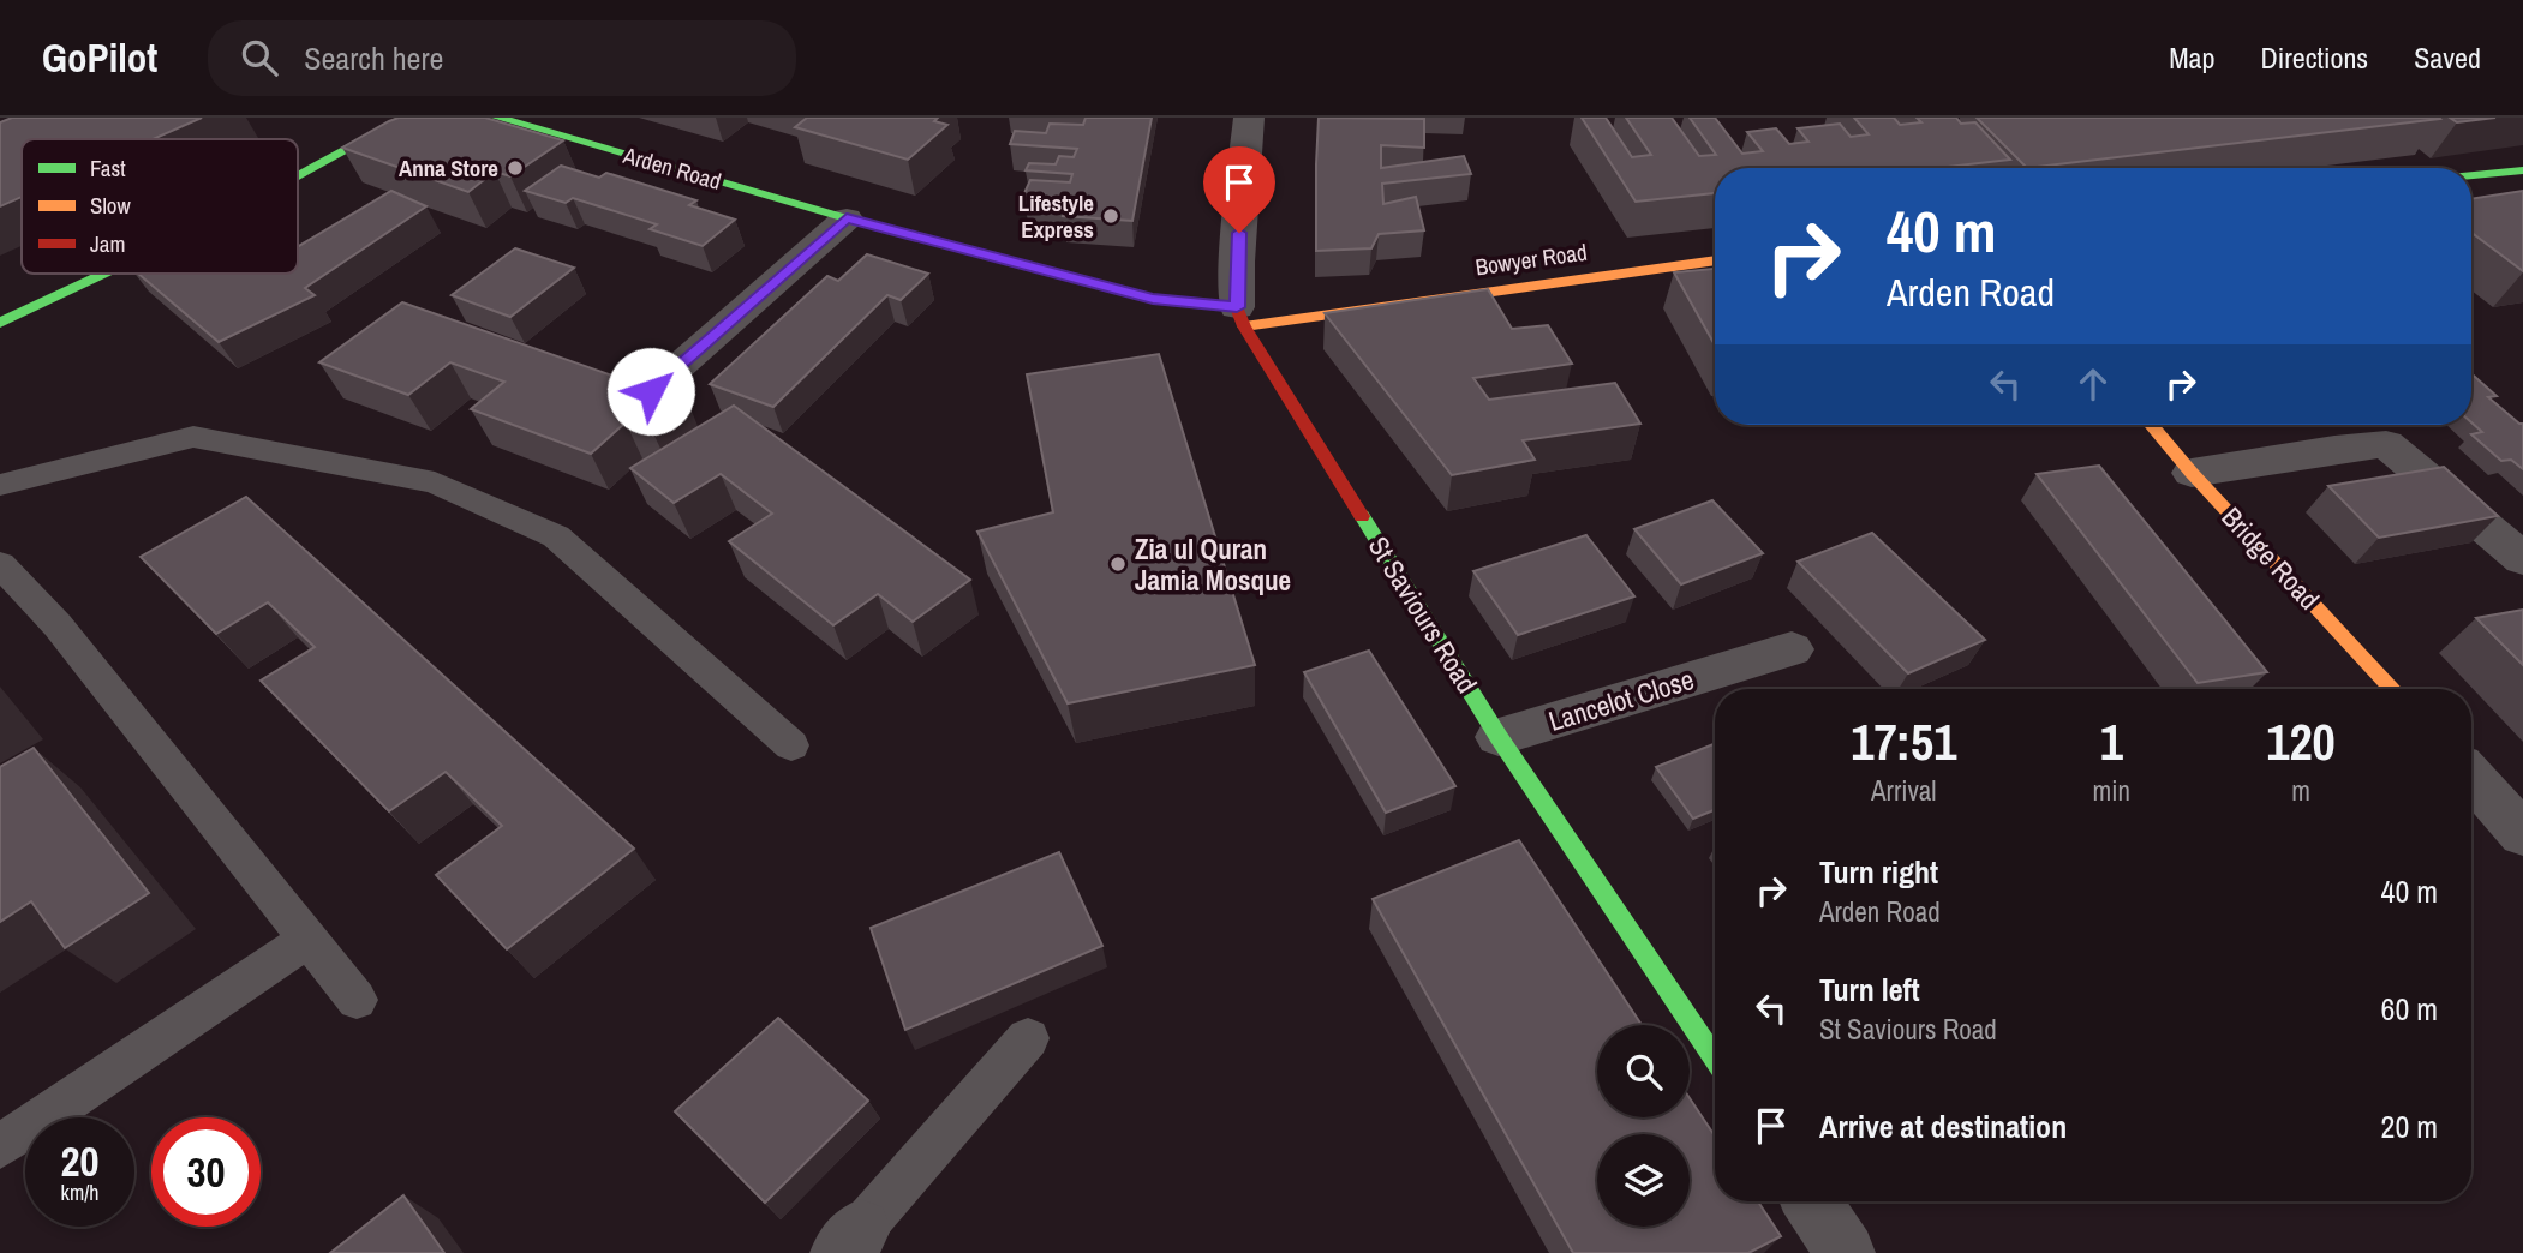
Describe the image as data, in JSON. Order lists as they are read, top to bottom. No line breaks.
{"streets":{"main road":["Arden Road","Bowyer Road","Bridge Road","St Saviours Road"],"street":["Lancelot Close"]},"crossings":[["Arden Road","Bowyer Road"],["Arden Road","St Saviours Road"],["Bowyer Road","St Saviours Road"],["St Saviours Road","Lancelot Close"]],"places":["Anna Store","Lifestyle Express","Zia ul Quran Jamia Mosque"],"legend":["Fast","Slow","Jam"],"page":{"header":"GoPilot","search":"Search here","nav":["Map","Directions","Saved"],"turn":["40 m","Arden Road"],"eta":["17:51","Arrival","1","min","120","m"],"list":[{"name":"Turn right","note":"Arden Road","value":"40 m"},{"name":"Turn left","note":"St Saviours Road","value":"60 m"},{"name":"Arrive at destination","value":"20 m"}],"speed":"20 km/h","limit":"30"}}
